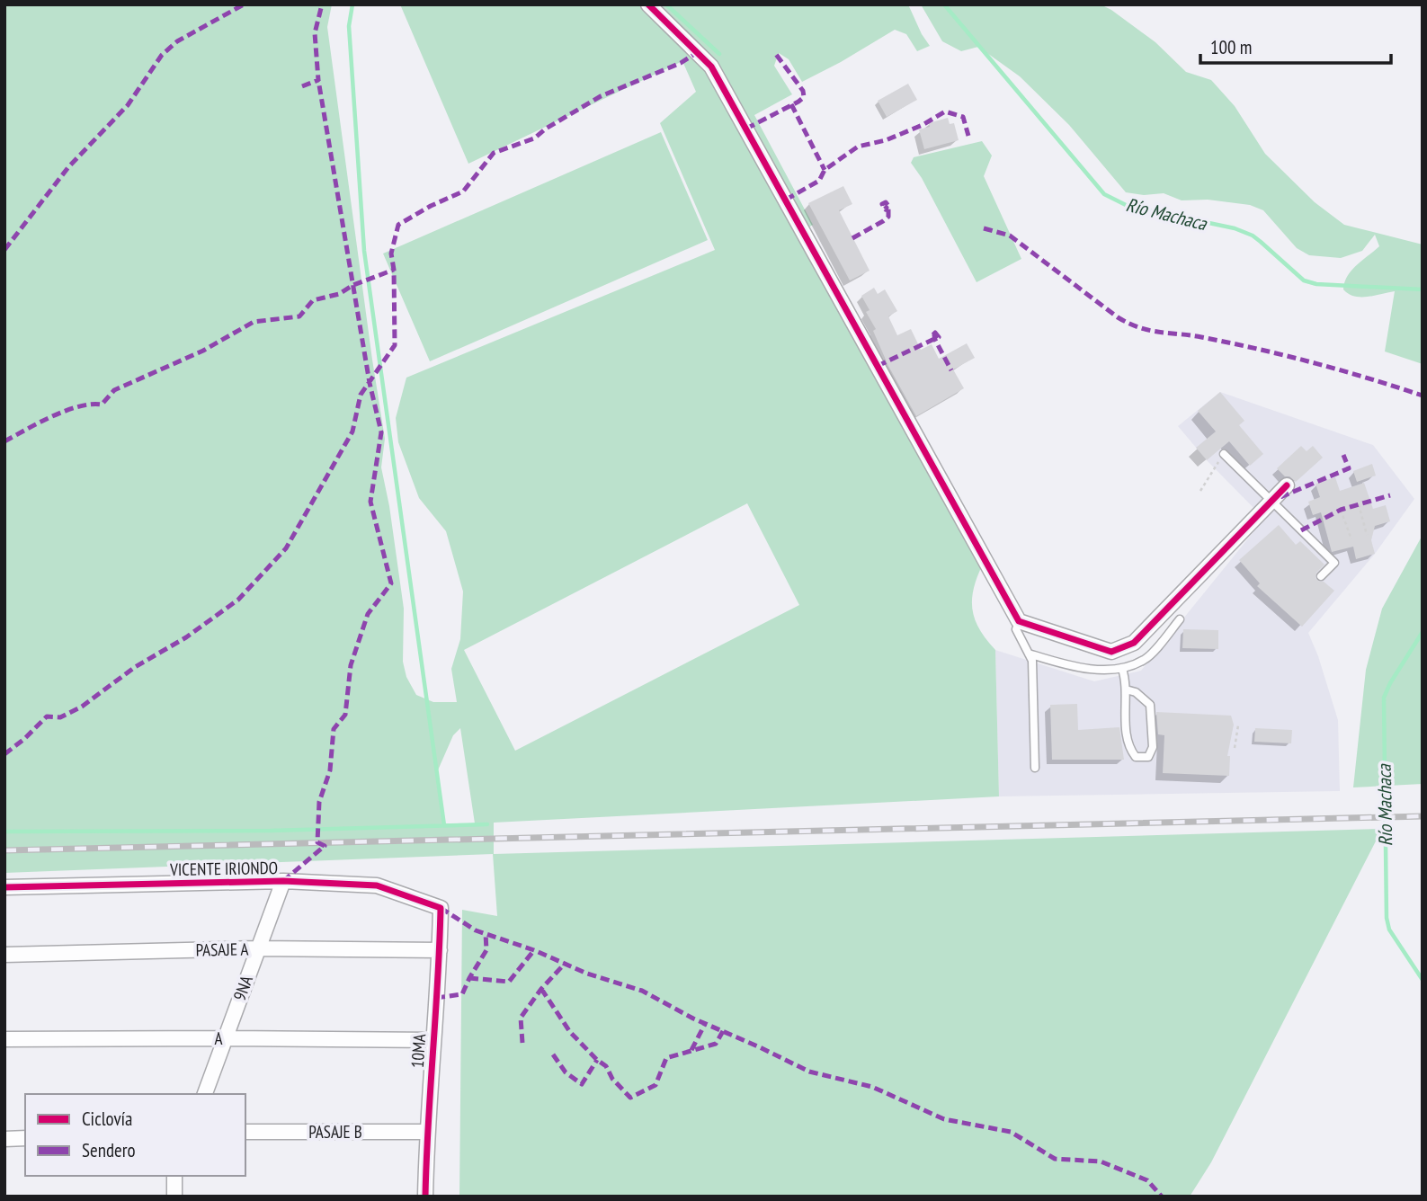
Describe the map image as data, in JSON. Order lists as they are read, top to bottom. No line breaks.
{"streets":{"street":["VICENTE IRIONDO","PASAJE A","9NA","A","10MA","PASAJE B"]},"crossings":[["VICENTE IRIONDO","9NA"],["VICENTE IRIONDO","10MA"],["PASAJE A","9NA"],["PASAJE A","10MA"],["9NA","A"],["A","10MA"],["10MA","PASAJE B"]],"water":["Río Machaca"],"legend":["Ciclovía","Sendero"],"scale_bar":"100 m"}
